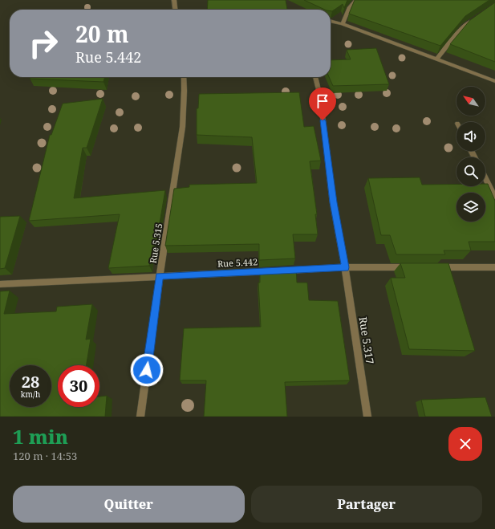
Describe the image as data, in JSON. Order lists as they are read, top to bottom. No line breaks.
{"streets":{"street":["Rue 5.315","Rue 5.442","Rue 5.317"]},"crossings":[["Rue 5.315","Rue 5.442"],["Rue 5.442","Rue 5.317"]],"north":"top left","page":{"turn":["20 m","Rue 5.442"],"speed":"28 km/h","limit":"30","heading":["1 min","120 m · 14:53"],"buttons":["Quitter","Partager"]}}
